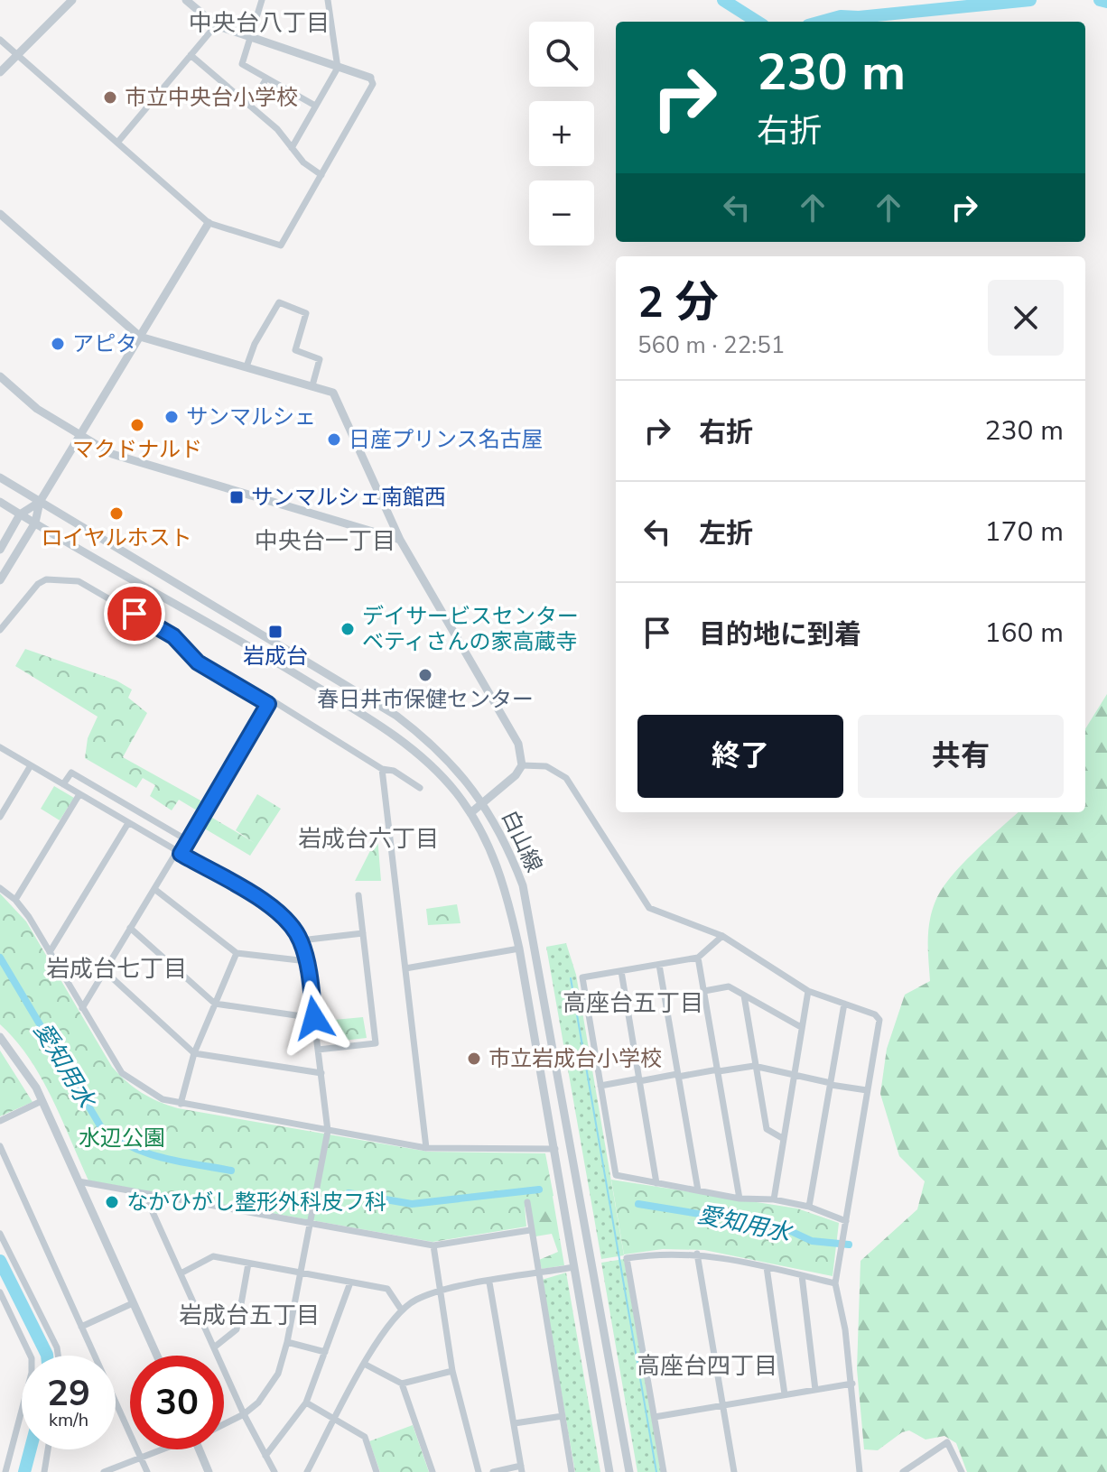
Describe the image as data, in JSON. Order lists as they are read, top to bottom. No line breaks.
{"streets":{"street":["白山線"]},"districts":["中央台八丁目","中央台一丁目","岩成台六丁目","岩成台七丁目","高座台五丁目","岩成台五丁目","高座台四丁目"],"water":["愛知用水"],"parks":["水辺公園"],"places":{"other":["市立中央台小学校","アピタ","サンマルシェ","マクドナルド","日産プリンス名古屋","ロイヤルホスト","デイサービスセンター ベティさんの家高蔵寺","春日井市保健センター","市立岩成台小学校","なかひがし整形外科皮フ科"],"transit":["サンマルシェ南館西","岩成台"]},"page":{"map_buttons":["+","−"],"turn":["230 m","右折"],"heading":["2 分","560 m · 22:51"],"list":[{"name":"右折","value":"230 m"},{"name":"左折","value":"170 m"},{"name":"目的地に到着","value":"160 m"}],"buttons":["終了","共有"],"speed":"29 km/h","limit":"30"}}
